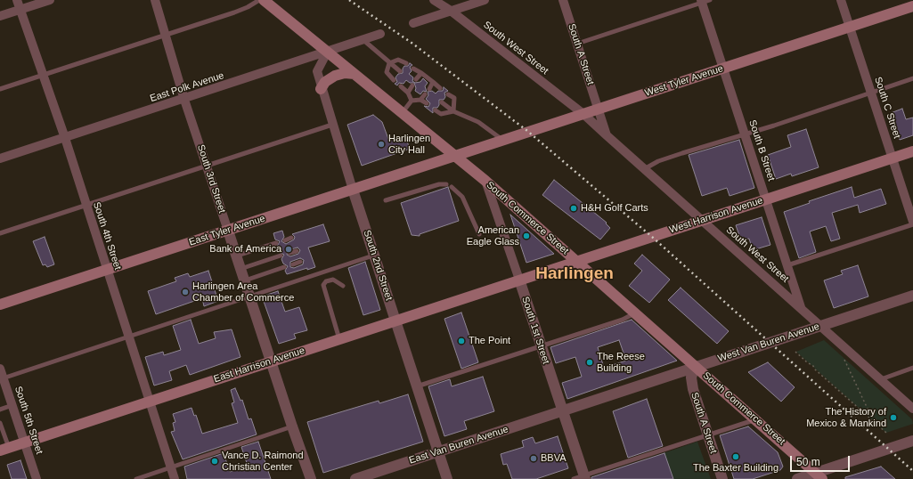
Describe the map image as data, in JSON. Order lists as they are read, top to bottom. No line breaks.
{"streets":{"main road":["West Tyler Avenue","West Harrison Avenue","South Commerce Street","East Tyler Avenue","East Harrison Avenue"],"street":["South West Street","South A Street","East Polk Avenue","South C Street","South B Street","South 3rd Street","South 4th Street","South 2nd Street","South 1st Street","West Van Buren Avenue","South 5th Street","East Van Buren Avenue"]},"crossings":[["South West Street","West Tyler Avenue"],["South West Street","South B Street"],["South West Street","West Harrison Avenue"],["South West Street","West Van Buren Avenue"],["South A Street","West Tyler Avenue"],["South A Street","South Commerce Street"],["South A Street","West Van Buren Avenue"],["West Tyler Avenue","South C Street"],["West Tyler Avenue","South B Street"],["West Tyler Avenue","South Commerce Street"],["West Tyler Avenue","East Tyler Avenue"],["East Polk Avenue","South 3rd Street"],["East Polk Avenue","South Commerce Street"],["East Polk Avenue","South 4th Street"],["East Polk Avenue","South 2nd Street"],["South C Street","West Harrison Avenue"],["South B Street","West Harrison Avenue"],["South 3rd Street","East Tyler Avenue"],["South 3rd Street","East Harrison Avenue"],["West Harrison Avenue","South Commerce Street"],["West Harrison Avenue","South 1st Street"],["West Harrison Avenue","East Harrison Avenue"],["South Commerce Street","East Tyler Avenue"],["South Commerce Street","South 2nd Street"],["South Commerce Street","South 1st Street"],["South Commerce Street","West Van Buren Avenue"],["East Tyler Avenue","South 4th Street"],["East Tyler Avenue","South 2nd Street"],["South 4th Street","East Harrison Avenue"],["South 2nd Street","East Harrison Avenue"],["South 2nd Street","East Van Buren Avenue"],["South 1st Street","West Van Buren Avenue"],["South 1st Street","East Harrison Avenue"],["South 1st Street","East Van Buren Avenue"],["West Van Buren Avenue","East Van Buren Avenue"],["East Harrison Avenue","South 5th Street"]],"districts":["Harlingen"],"places":["Harlingen City Hall","H&H Golf Carts","American Eagle Glass","Bank of America","Harlingen Area Chamber of Commerce","The Point","The Reese Building","The History of Mexico & Mankind","The Baxter Building","BBVA","Vance D. Raimond Christian Center"],"scale_bar":"50 m"}
